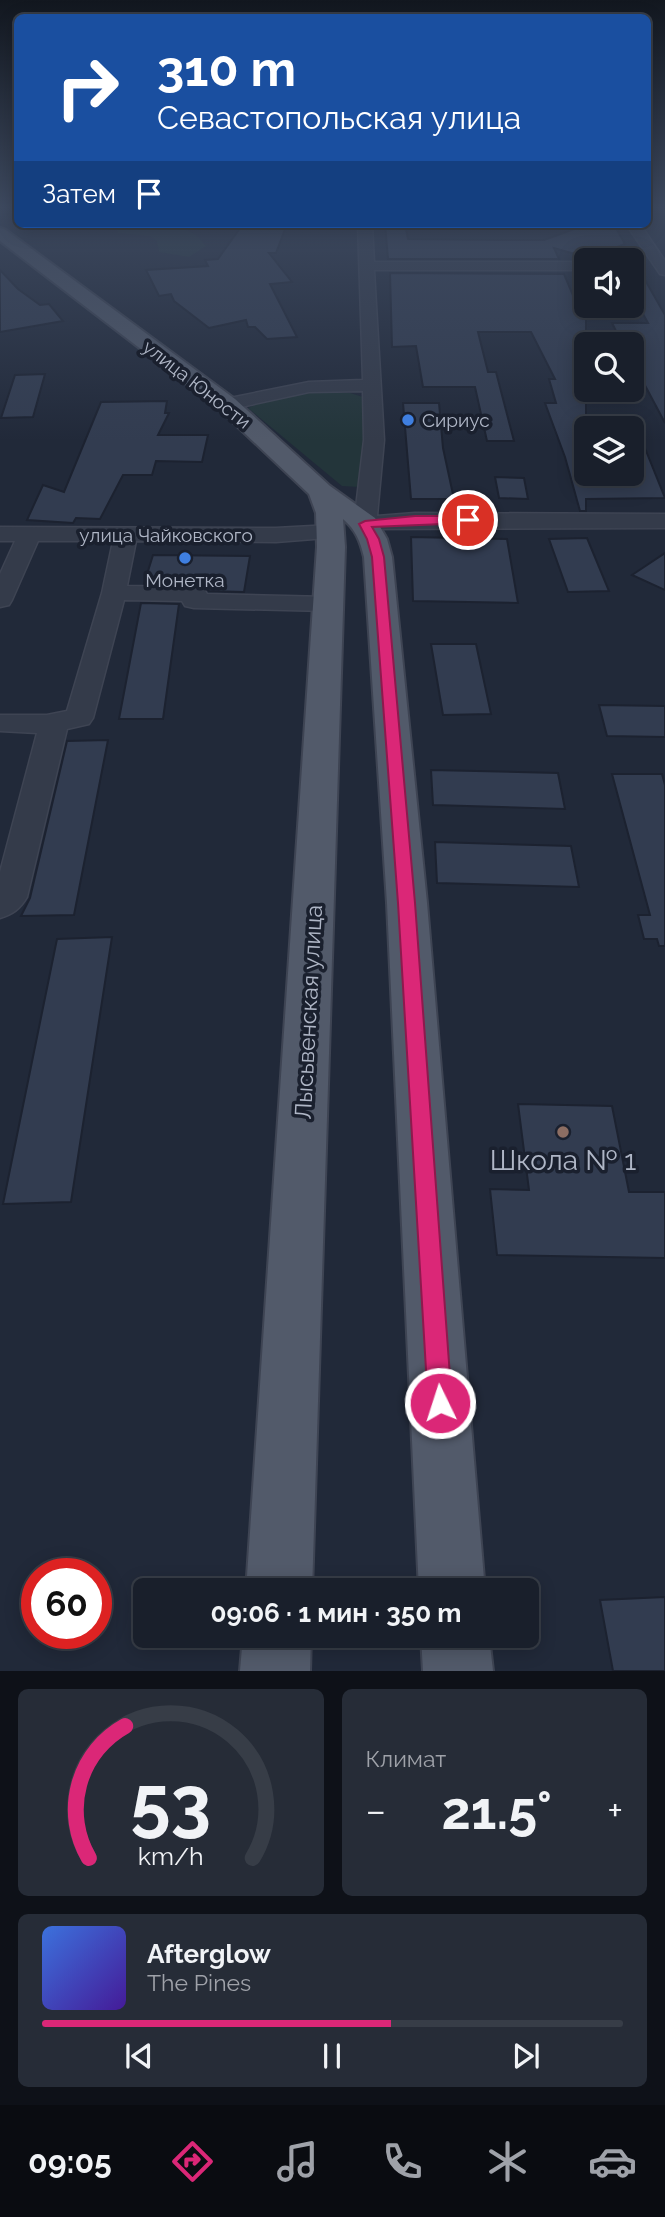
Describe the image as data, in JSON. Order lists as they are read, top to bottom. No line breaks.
{"streets":{"main road":["улица Юности","Лысьвенская улица"],"street":["улица Чайковского"]},"crossings":[["улица Юности","улица Чайковского"],["улица Юности","Лысьвенская улица"],["улица Чайковского","Лысьвенская улица"]],"places":["Сириус","Монетка","Школа № 1"],"page":{"turn":["310 m","Севастопольская улица"],"then":"Затем","limit":"60","trip":"09:06 · 1 мин · 350 m","tile":"Климат","heat":["−","21.5°","+"],"song":["Afterglow","The Pines"],"tabs":"09:05","gauge":["53","km/h"]}}
